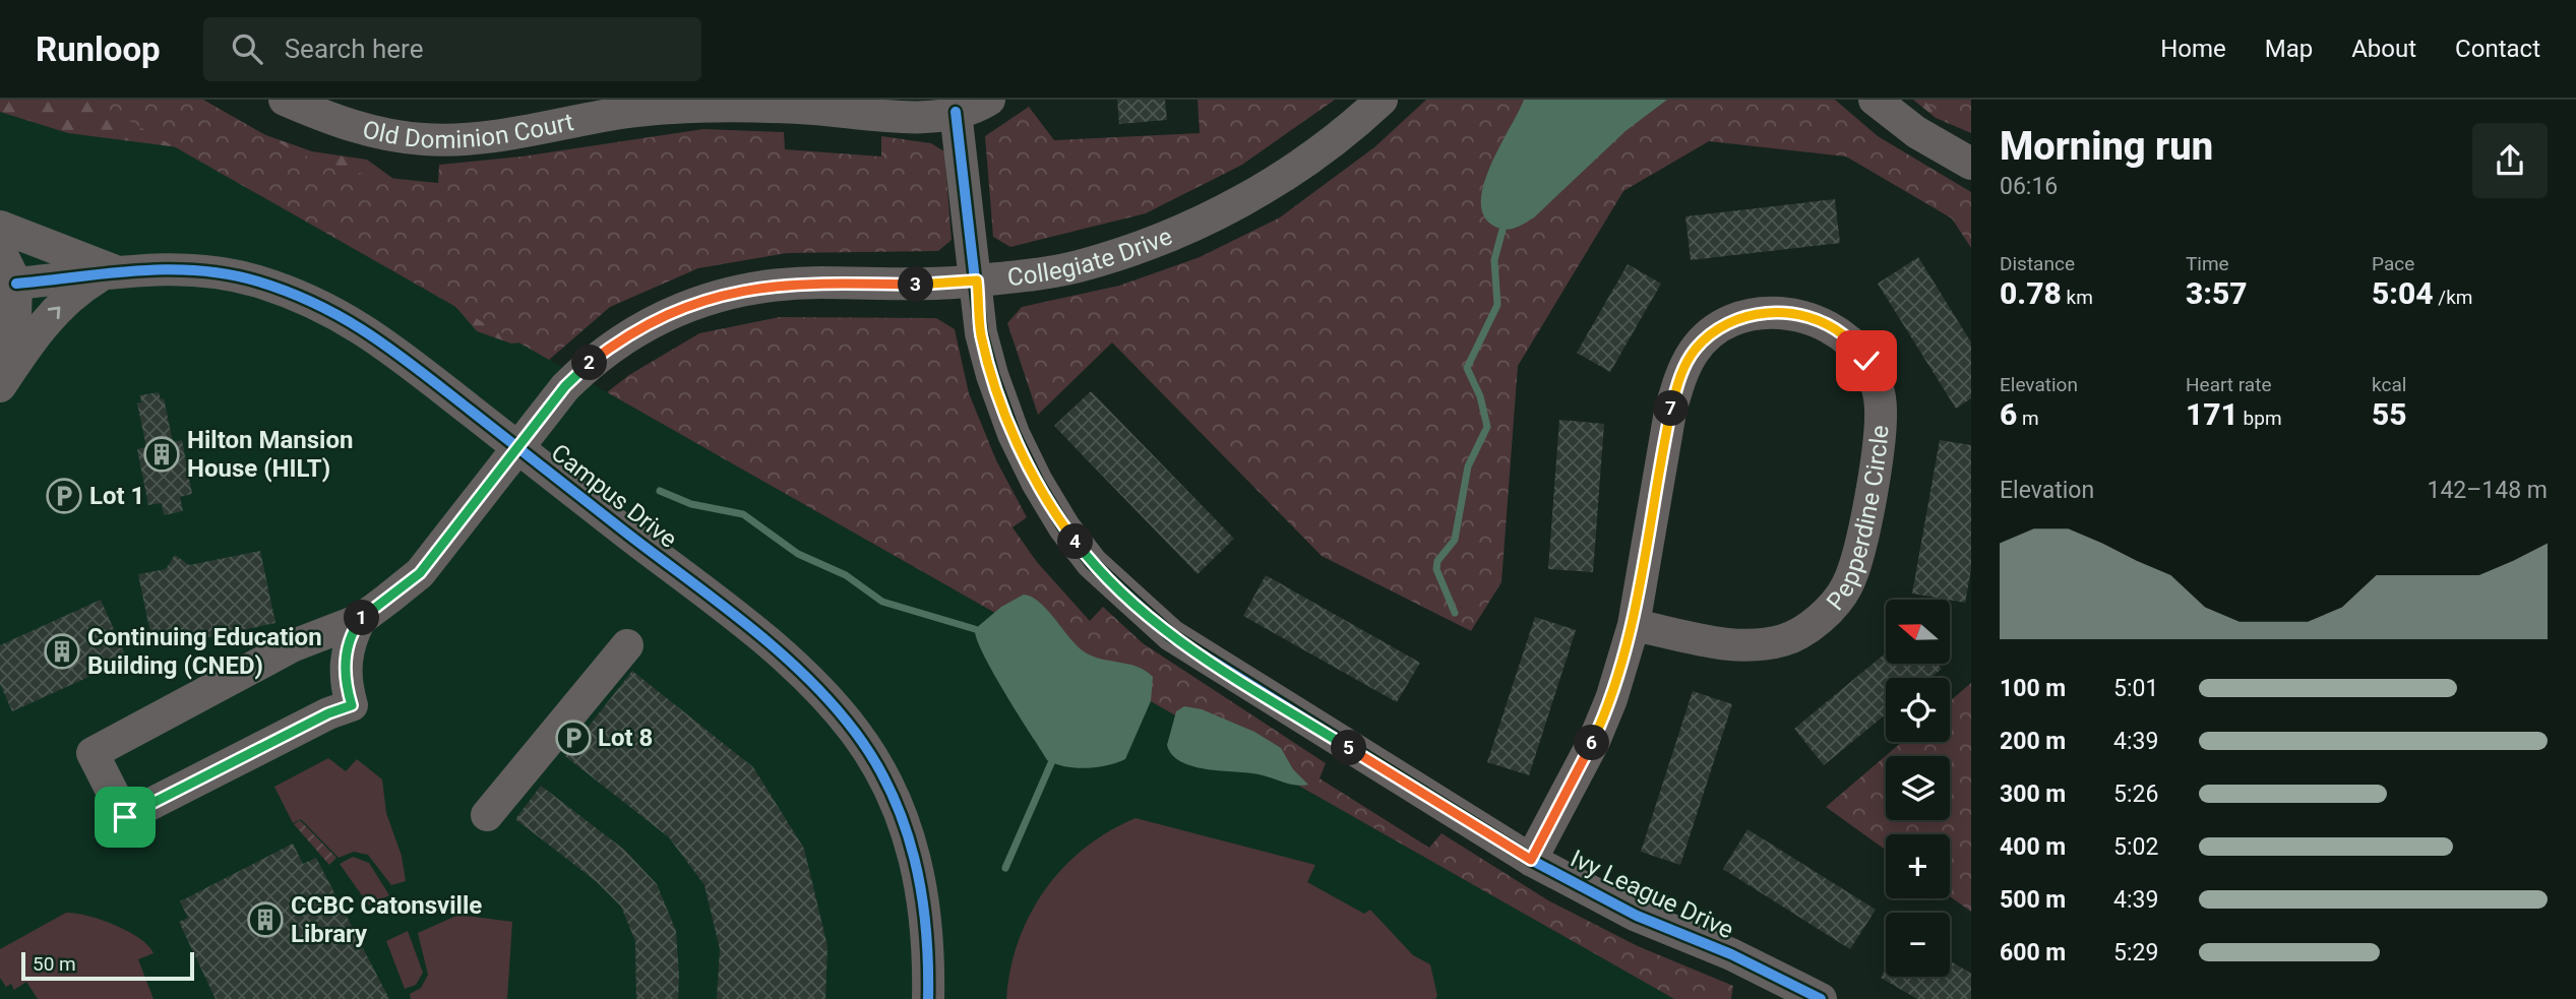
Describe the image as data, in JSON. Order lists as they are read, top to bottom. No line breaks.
{"streets":{"street":["Old Dominion Court","Collegiate Drive","Campus Drive","Pepperdine Circle","Ivy League Drive"]},"crossings":[["Collegiate Drive","Campus Drive"],["Collegiate Drive","Ivy League Drive"],["Pepperdine Circle","Ivy League Drive"]],"places":{"building":["Hilton Mansion House (HILT)","Continuing Education Building (CNED)","CCBC Catonsville Library"],"parking":["Lot 1","Lot 8"]},"scale_bar":"50 m","north":"left","page":{"header":"Runloop","search":"Search here","nav":["Home","Map","About","Contact"],"heading":["Morning run","06:16"],"stats":[["Distance","0.78 km"],["Time","3:57"],["Pace","5:04 /km"],["Elevation","6 m"],["Heart rate","171 bpm"],["kcal","55"]],"pins":["3","2","7","4","1","6","5"],"chart":["Elevation","142–148 m"],"map_buttons":["+","−"],"list":[{"name":"100 m","note":"5:01"},{"name":"200 m","note":"4:39"},{"name":"300 m","note":"5:26"},{"name":"400 m","note":"5:02"},{"name":"500 m","note":"4:39"},{"name":"600 m","note":"5:29"}],"scale":"50 m"}}
